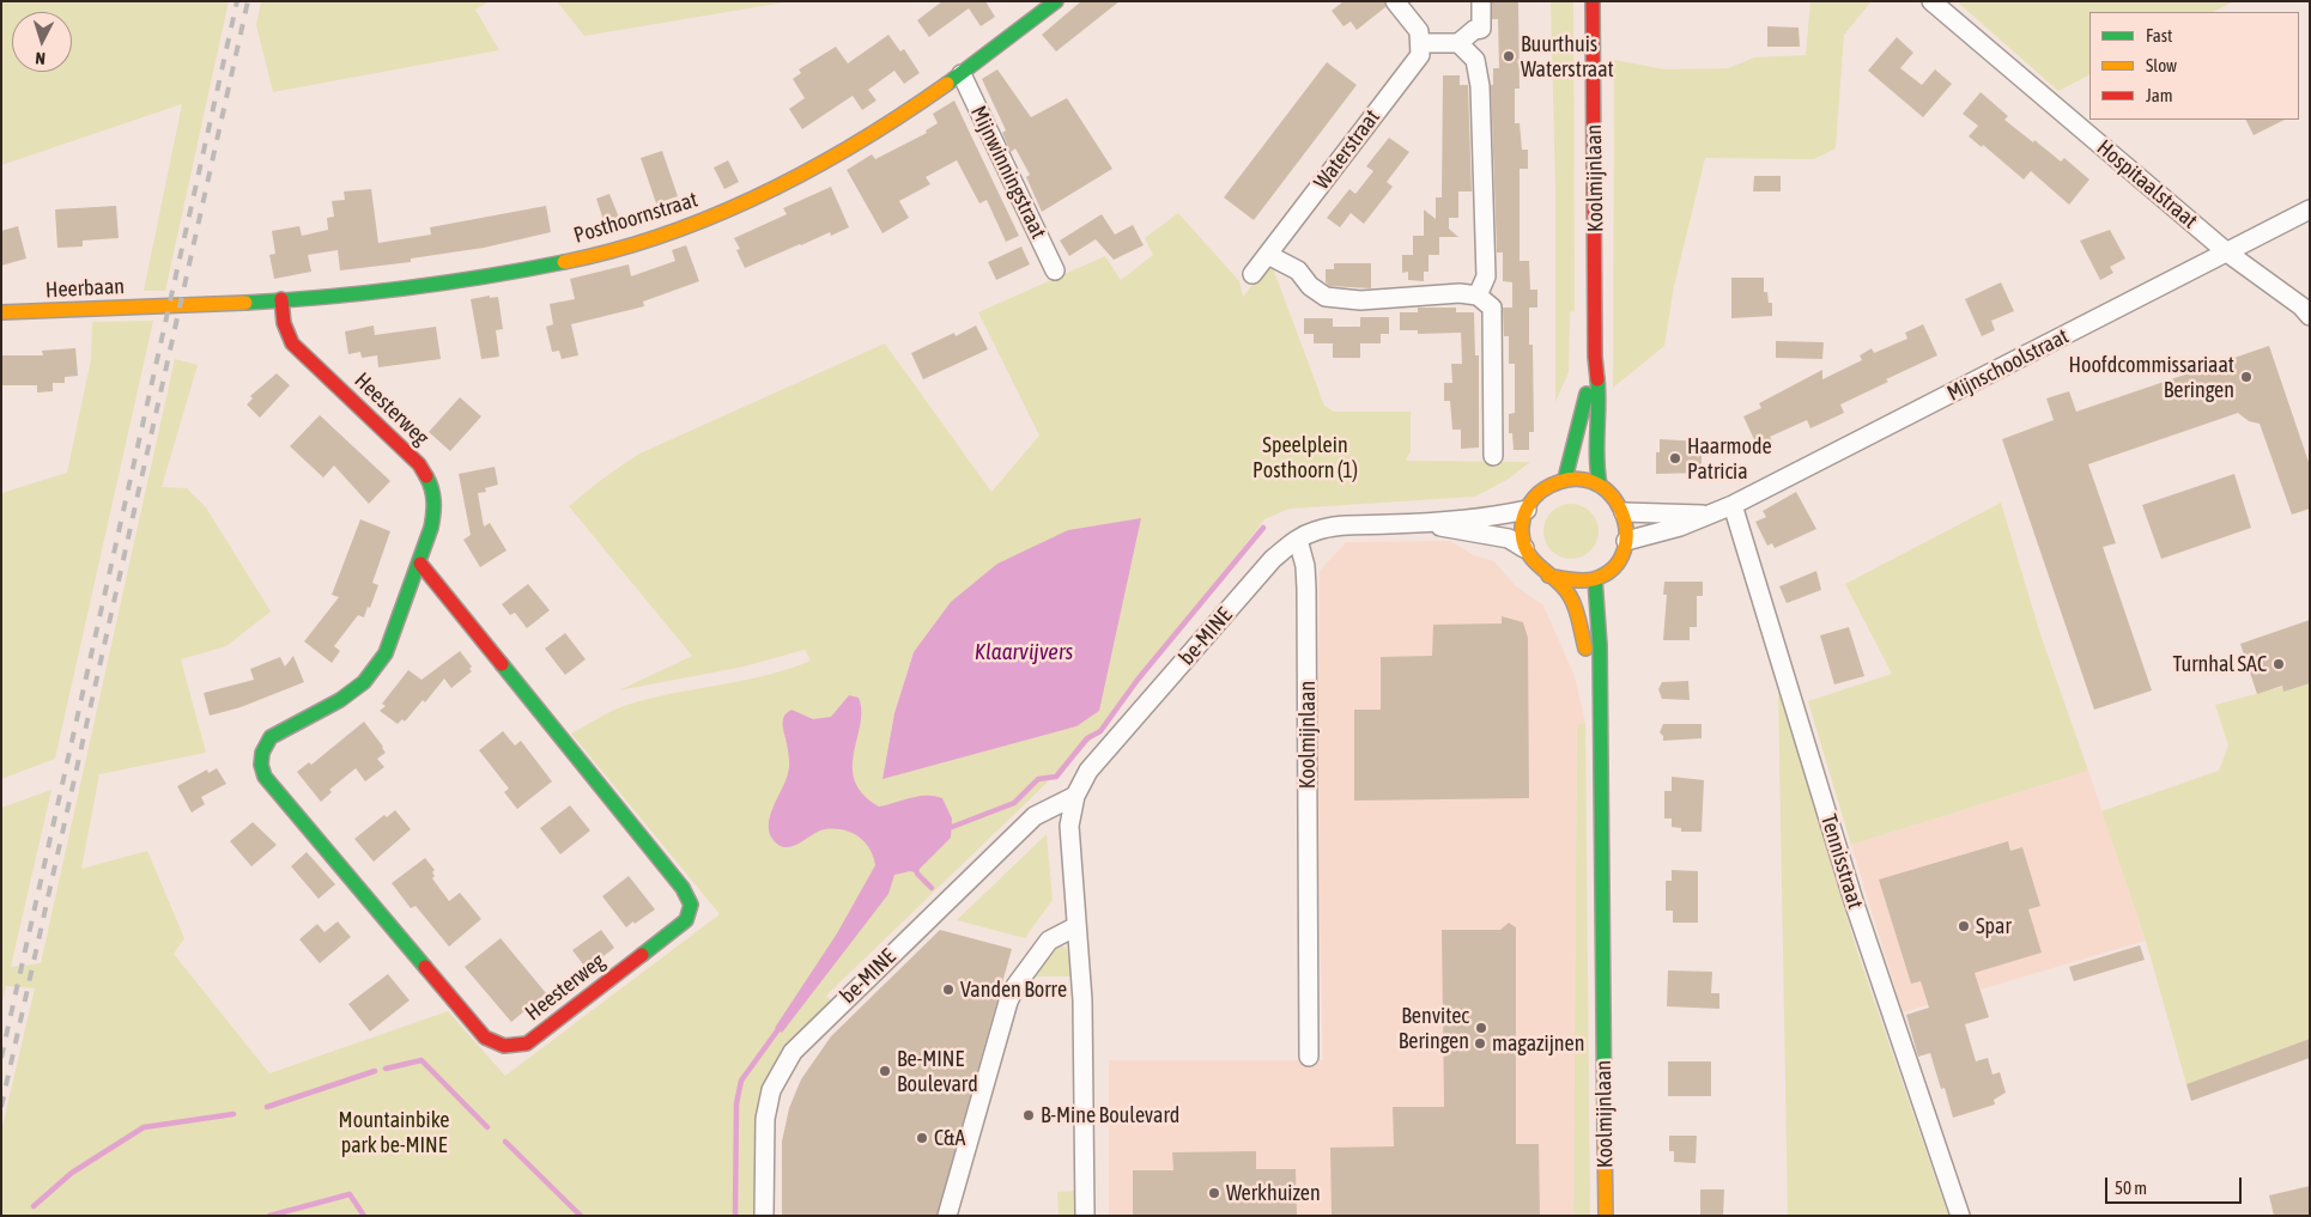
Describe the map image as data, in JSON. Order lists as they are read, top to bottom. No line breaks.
{"streets":{"street":["Waterstraat","Mijnwinningstraat","Koolmijnlaan","Hospitaalstraat","Posthoornstraat","Heerbaan","Mijnschoolstraat","Heesterweg","be-MINE","Tennisstraat"]},"crossings":[["Mijnwinningstraat","Posthoornstraat"],["Koolmijnlaan","Mijnschoolstraat"],["Koolmijnlaan","be-MINE"],["Hospitaalstraat","Mijnschoolstraat"],["Posthoornstraat","Heerbaan"],["Posthoornstraat","Heesterweg"],["Mijnschoolstraat","Tennisstraat"]],"water":["Klaarvijvers"],"parks":["Speelplein Posthoorn (1)","Mountainbike park be-MINE"],"places":["Buurthuis Waterstraat","Hoofdcommissariaat Beringen","Haarmode Patricia","Turnhal SAC","Spar","Vanden Borre","Benvitec Beringen","magazijnen","Be-MINE Boulevard","B-Mine Boulevard","C&A","Werkhuizen"],"legend":["Fast","Slow","Jam"],"scale_bar":"50 m","north":"bottom"}
